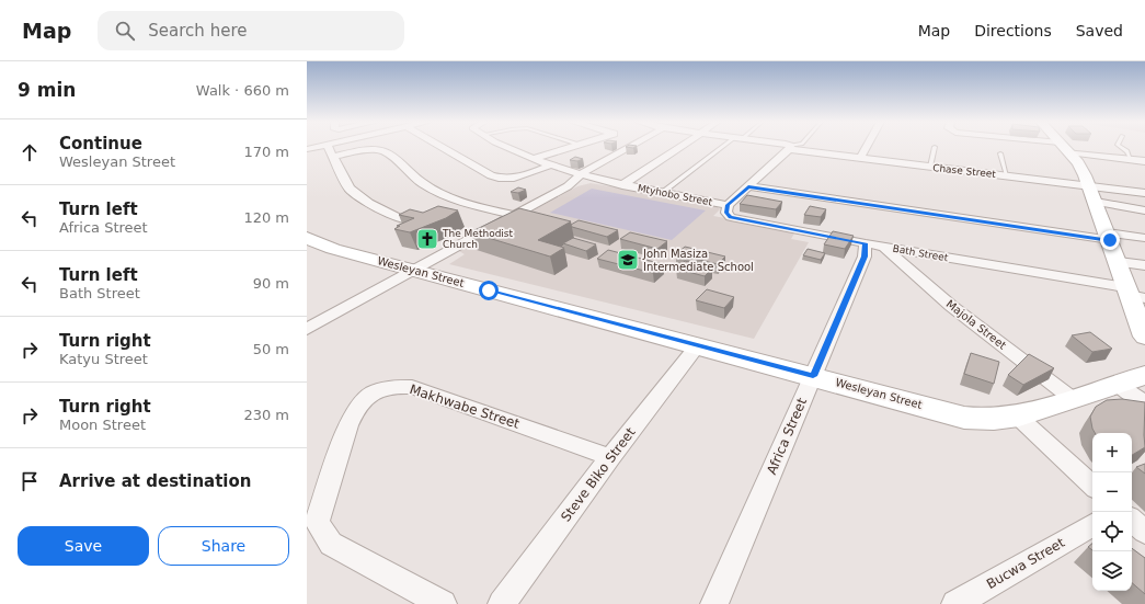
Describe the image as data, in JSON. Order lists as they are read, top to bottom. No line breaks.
{"streets":{"street":["Chase Street","Mtyhobo Street","Bath Street","Wesleyan Street","Majola Street","Makhwabe Street","Africa Street","Steve Biko Street","Bucwa Street"]},"crossings":[["Mtyhobo Street","Bath Street"],["Bath Street","Majola Street"],["Bath Street","Africa Street"],["Wesleyan Street","Majola Street"],["Wesleyan Street","Africa Street"],["Wesleyan Street","Steve Biko Street"],["Majola Street","Africa Street"],["Makhwabe Street","Steve Biko Street"]],"places":{"church":["The Methodist Church"],"school or university":["John Masiza Intermediate School"]},"page":{"header":"Map","search":"Search here","nav":["Map","Directions","Saved"],"heading":["9 min","Walk · 660 m"],"list":[["Continue","Wesleyan Street","170 m"],["Turn left","Africa Street","120 m"],["Turn left","Bath Street","90 m"],["Turn right","Katyu Street","50 m"],["Turn right","Moon Street","230 m"],"Arrive at destination"],"map_buttons":["+","−"],"buttons":["Save","Share"]}}
